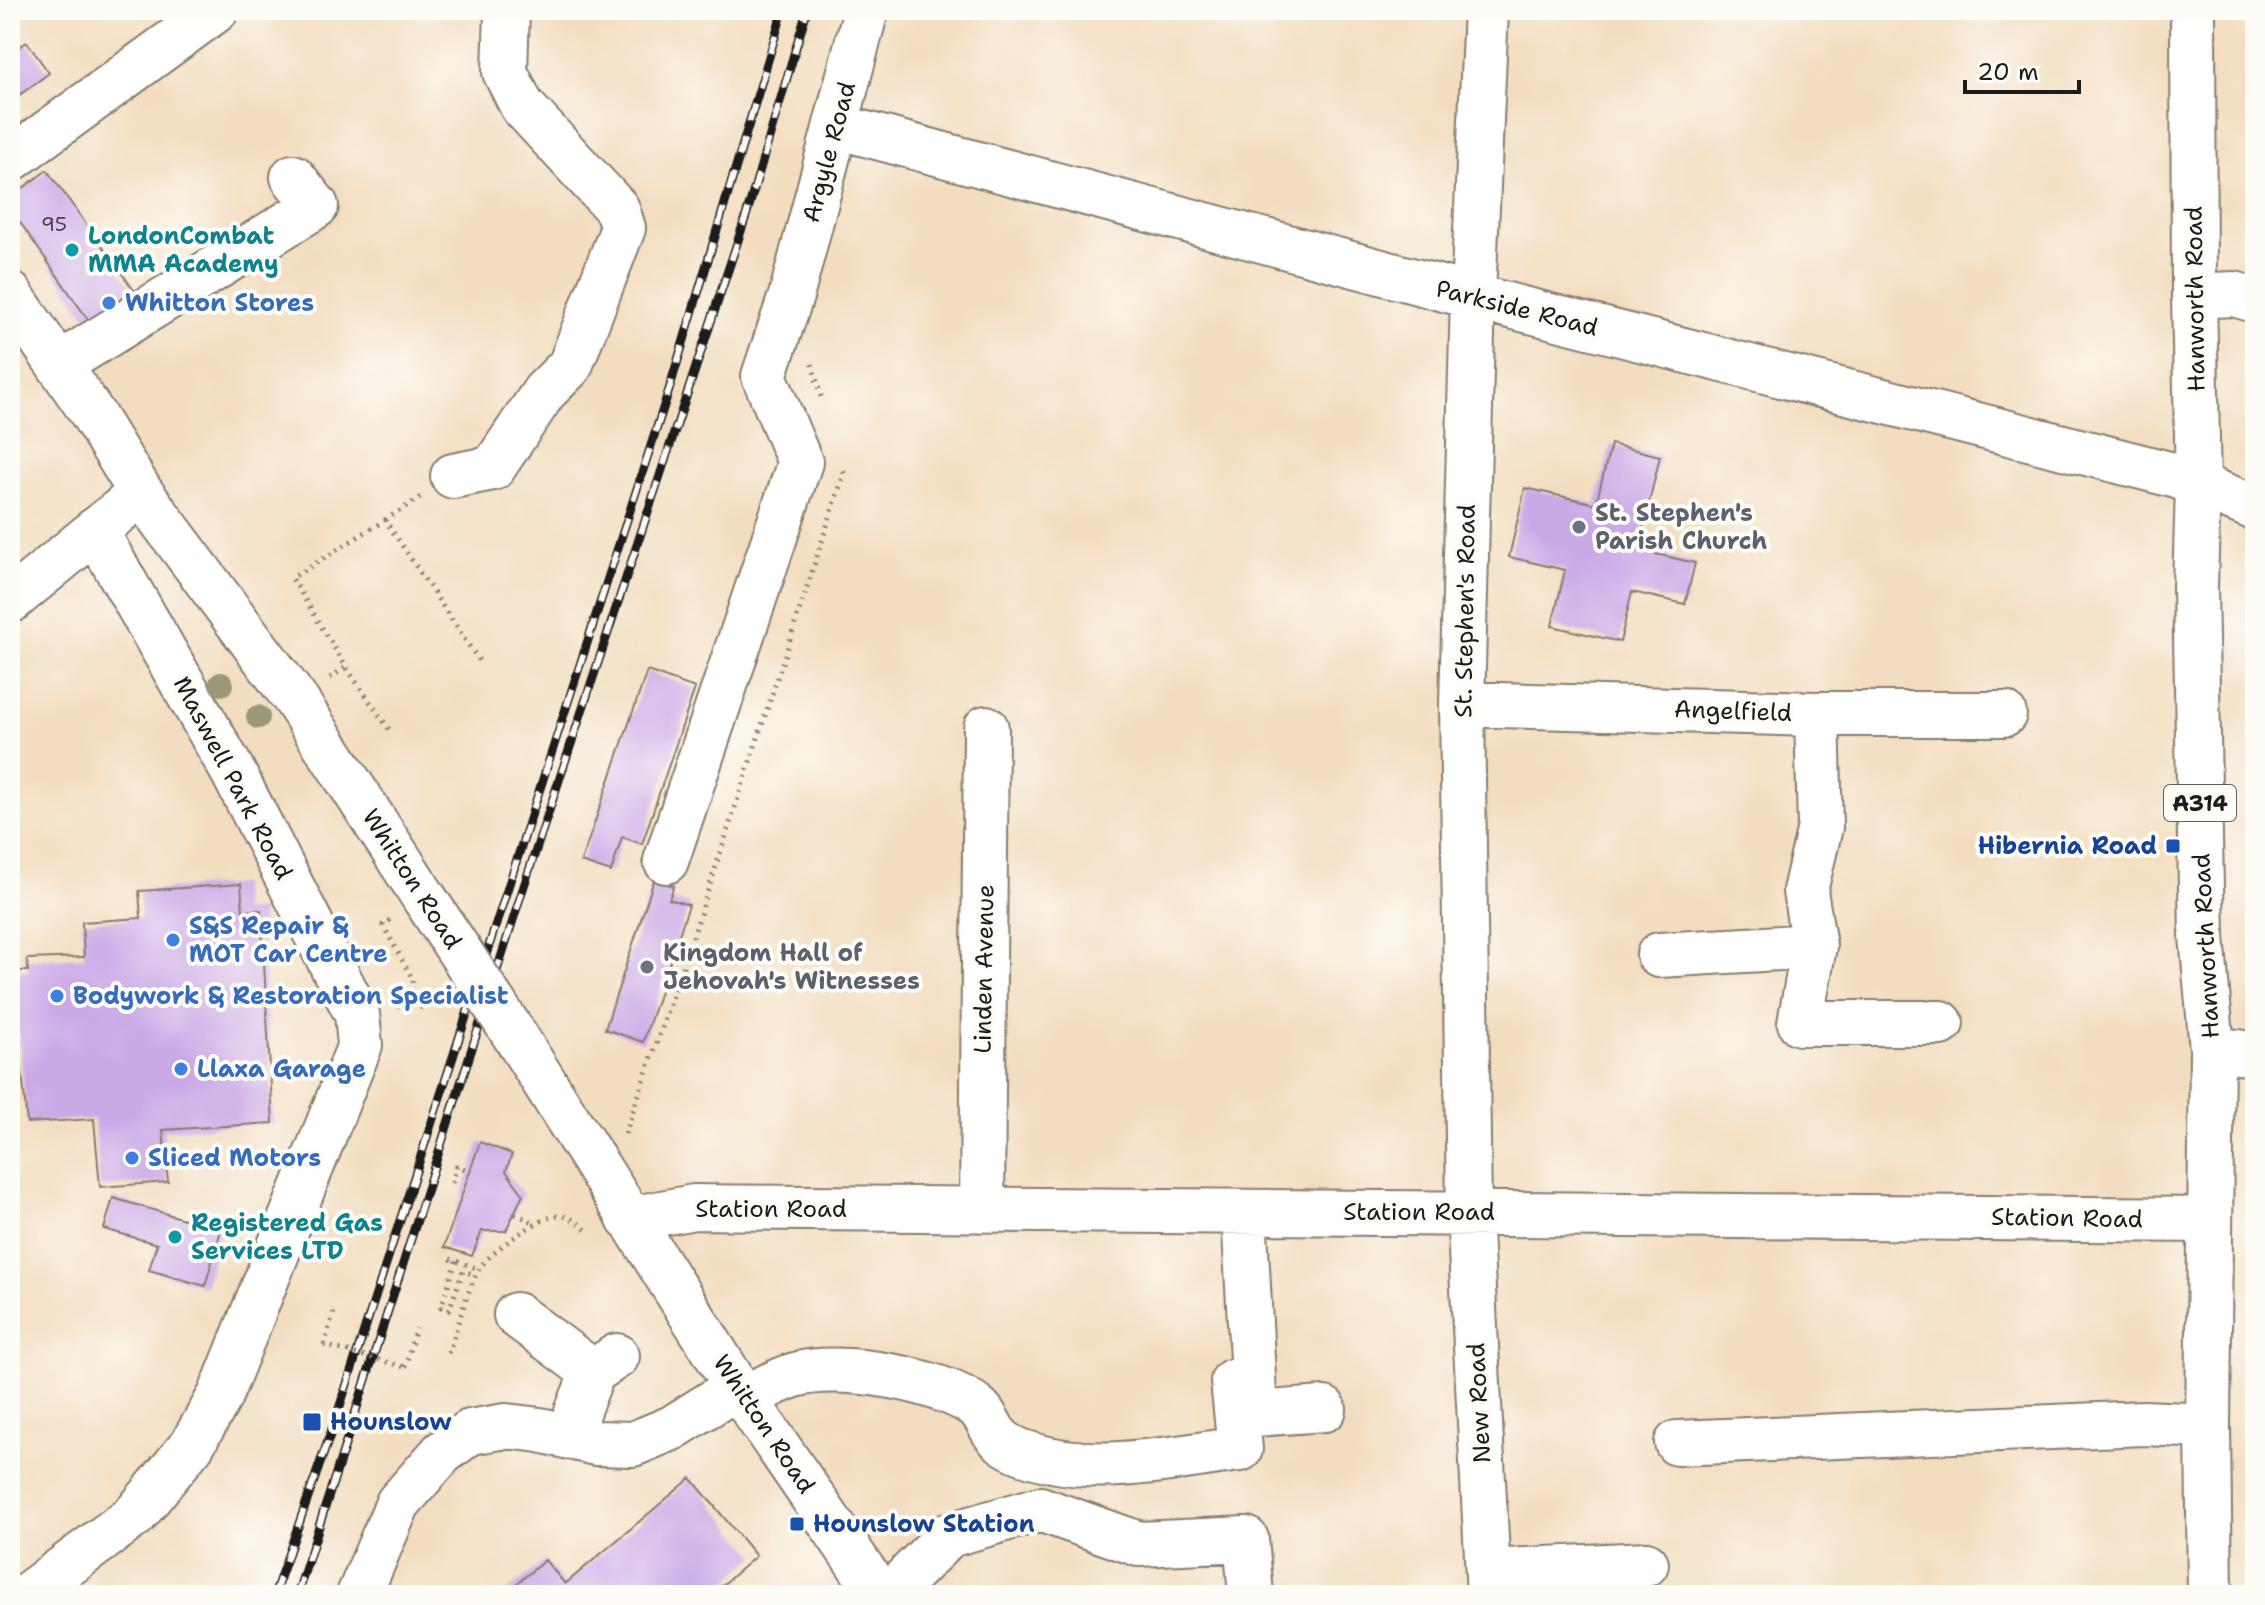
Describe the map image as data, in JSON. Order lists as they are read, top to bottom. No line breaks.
{"streets":{"street":["Argyle Road","Hanworth Road","Parkside Road","St. Stephen's Road","Angelfield","Maswell Park Road","A314","Whitton Road","Linden Avenue","Station Road","New Road"]},"crossings":[["Argyle Road","Parkside Road"],["Hanworth Road","Parkside Road"],["Hanworth Road","Station Road"],["Parkside Road","St. Stephen's Road"],["St. Stephen's Road","Angelfield"],["St. Stephen's Road","Station Road"],["St. Stephen's Road","New Road"],["Whitton Road","Station Road"],["Linden Avenue","Station Road"],["Station Road","New Road"]],"places":{"other":["LondonCombat MMA Academy","Whitton Stores","St. Stephen's Parish Church","S&S Repair & MOT Car Centre","Kingdom Hall of Jehovah's Witnesses","Bodywork & Restoration Specialist","Llaxa Garage","Sliced Motors","Registered Gas Services LTD"],"transit":["Hibernia Road","Hounslow","Hounslow Station"]},"house_numbers":["95"],"scale_bar":"20 m"}
